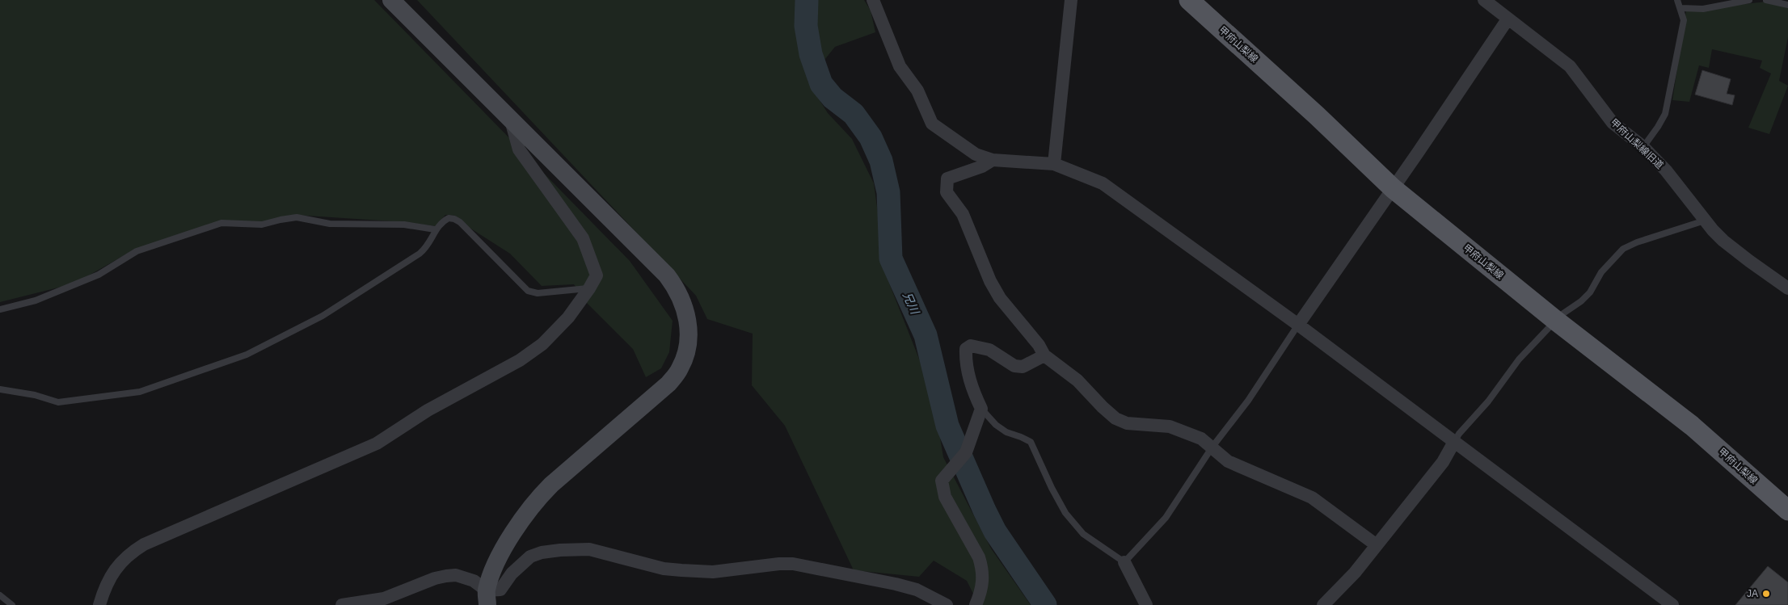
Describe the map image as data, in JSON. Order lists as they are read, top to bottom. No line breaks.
{"streets":{"main road":["甲府山梨線"],"street":["甲府山梨線旧道"]},"water":["兄川"],"places":["JA"]}
